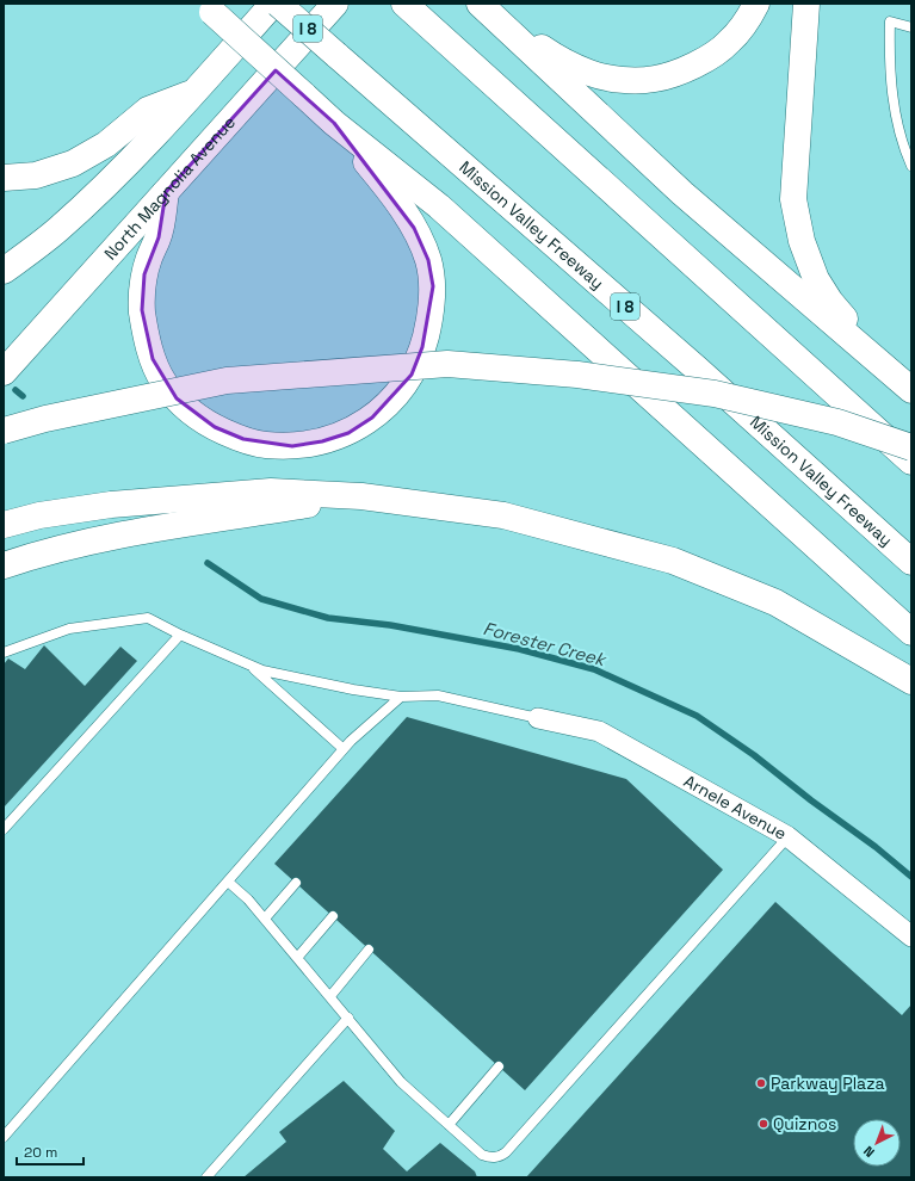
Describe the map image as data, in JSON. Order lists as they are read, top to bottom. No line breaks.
{"streets":{"highway":["I 8","North Magnolia Avenue","Mission Valley Freeway"],"street":["Arnele Avenue"]},"water":["Forester Creek"],"places":["Parkway Plaza","Quiznos"],"scale_bar":"20 m","north":"bottom left"}
